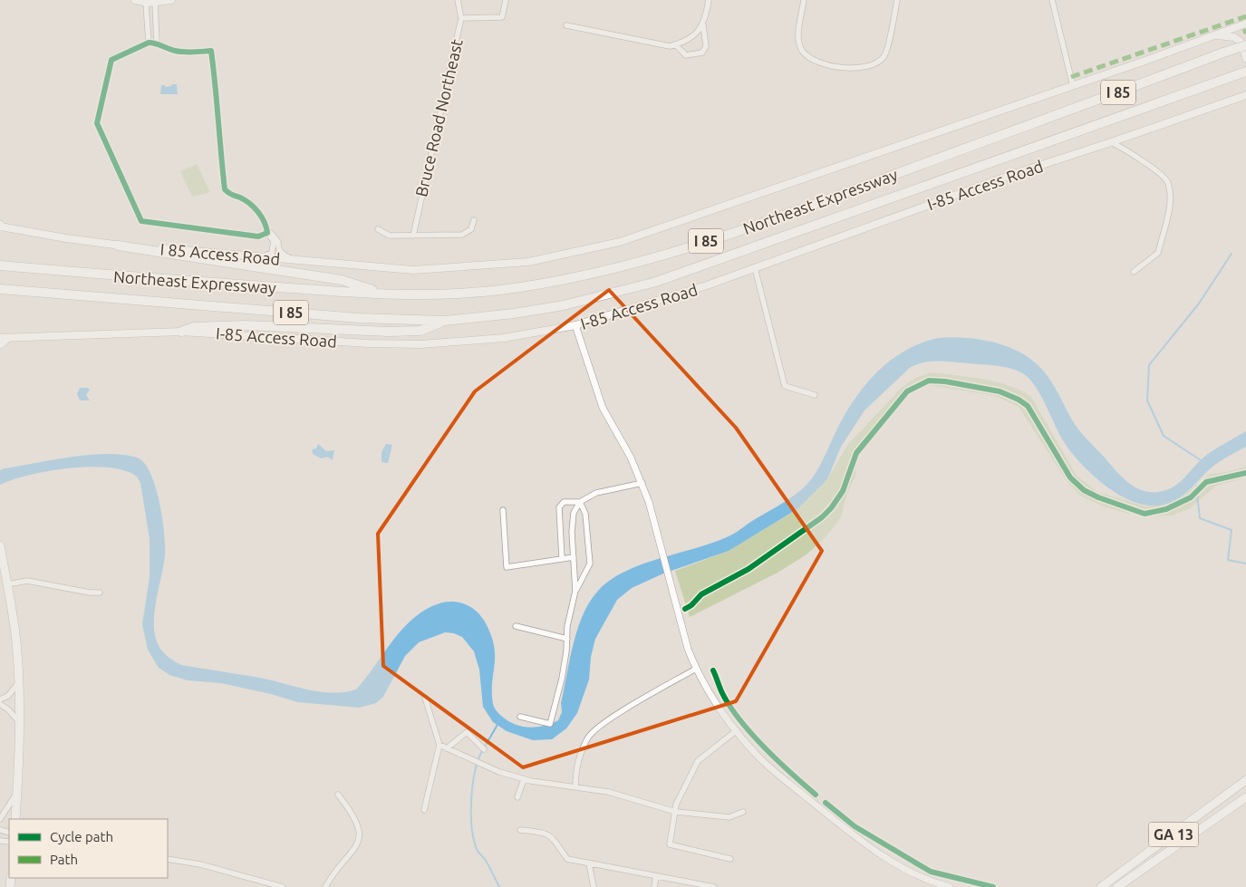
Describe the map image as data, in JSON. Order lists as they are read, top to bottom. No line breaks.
{"streets":{"highway":["I 85","Northeast Expressway"],"main road":["I-85 Access Road","I 85 Access Road","GA 13"],"street":["Bruce Road Northeast"]},"legend":["Cycle path","Path"]}
